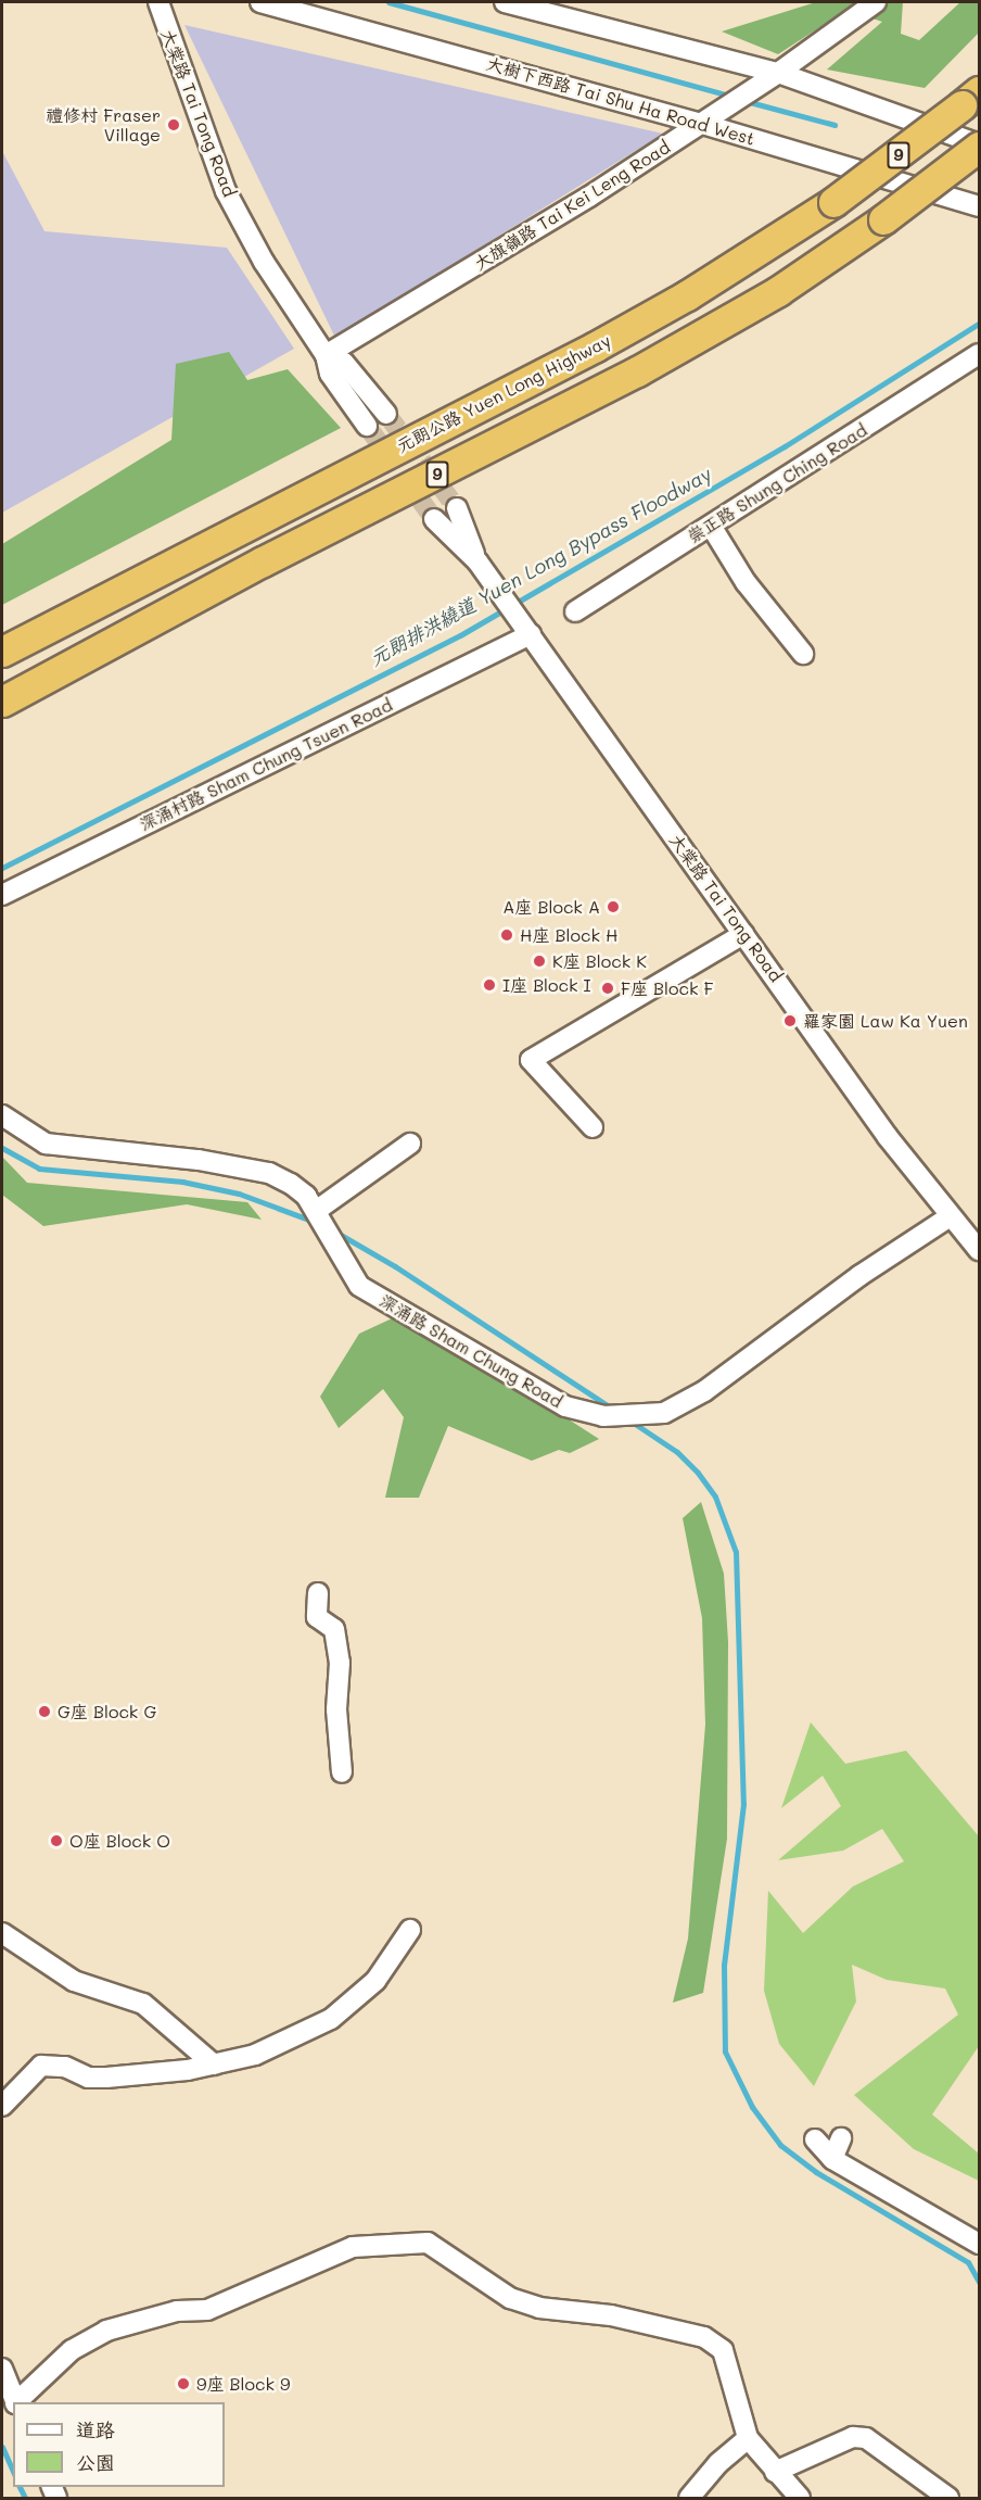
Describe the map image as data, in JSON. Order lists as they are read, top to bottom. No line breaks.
{"streets":{"highway":["9","元朗公路 Yuen Long Highway"],"street":["大樹下西路 Tai Shu Ha Road West","大棠路 Tai Tong Road","大旗嶺路 Tai Kei Leng Road","崇正路 Shung Ching Road","深涌村路 Sham Chung Tsuen Road","深涌路 Sham Chung Road"]},"crossings":[["大樹下西路 Tai Shu Ha Road West","大旗嶺路 Tai Kei Leng Road"],["大棠路 Tai Tong Road","大旗嶺路 Tai Kei Leng Road"],["大棠路 Tai Tong Road","深涌村路 Sham Chung Tsuen Road"],["大棠路 Tai Tong Road","深涌路 Sham Chung Road"]],"water":["元朗排洪繞道 Yuen Long Bypass Floodway"],"places":["禮修村 Fraser Village","A座 Block A","H座 Block H","K座 Block K","I座 Block I","F座 Block F","羅家園 Law Ka Yuen","G座 Block G","O座 Block O","9座 Block 9"],"legend":["道路","公園"]}
